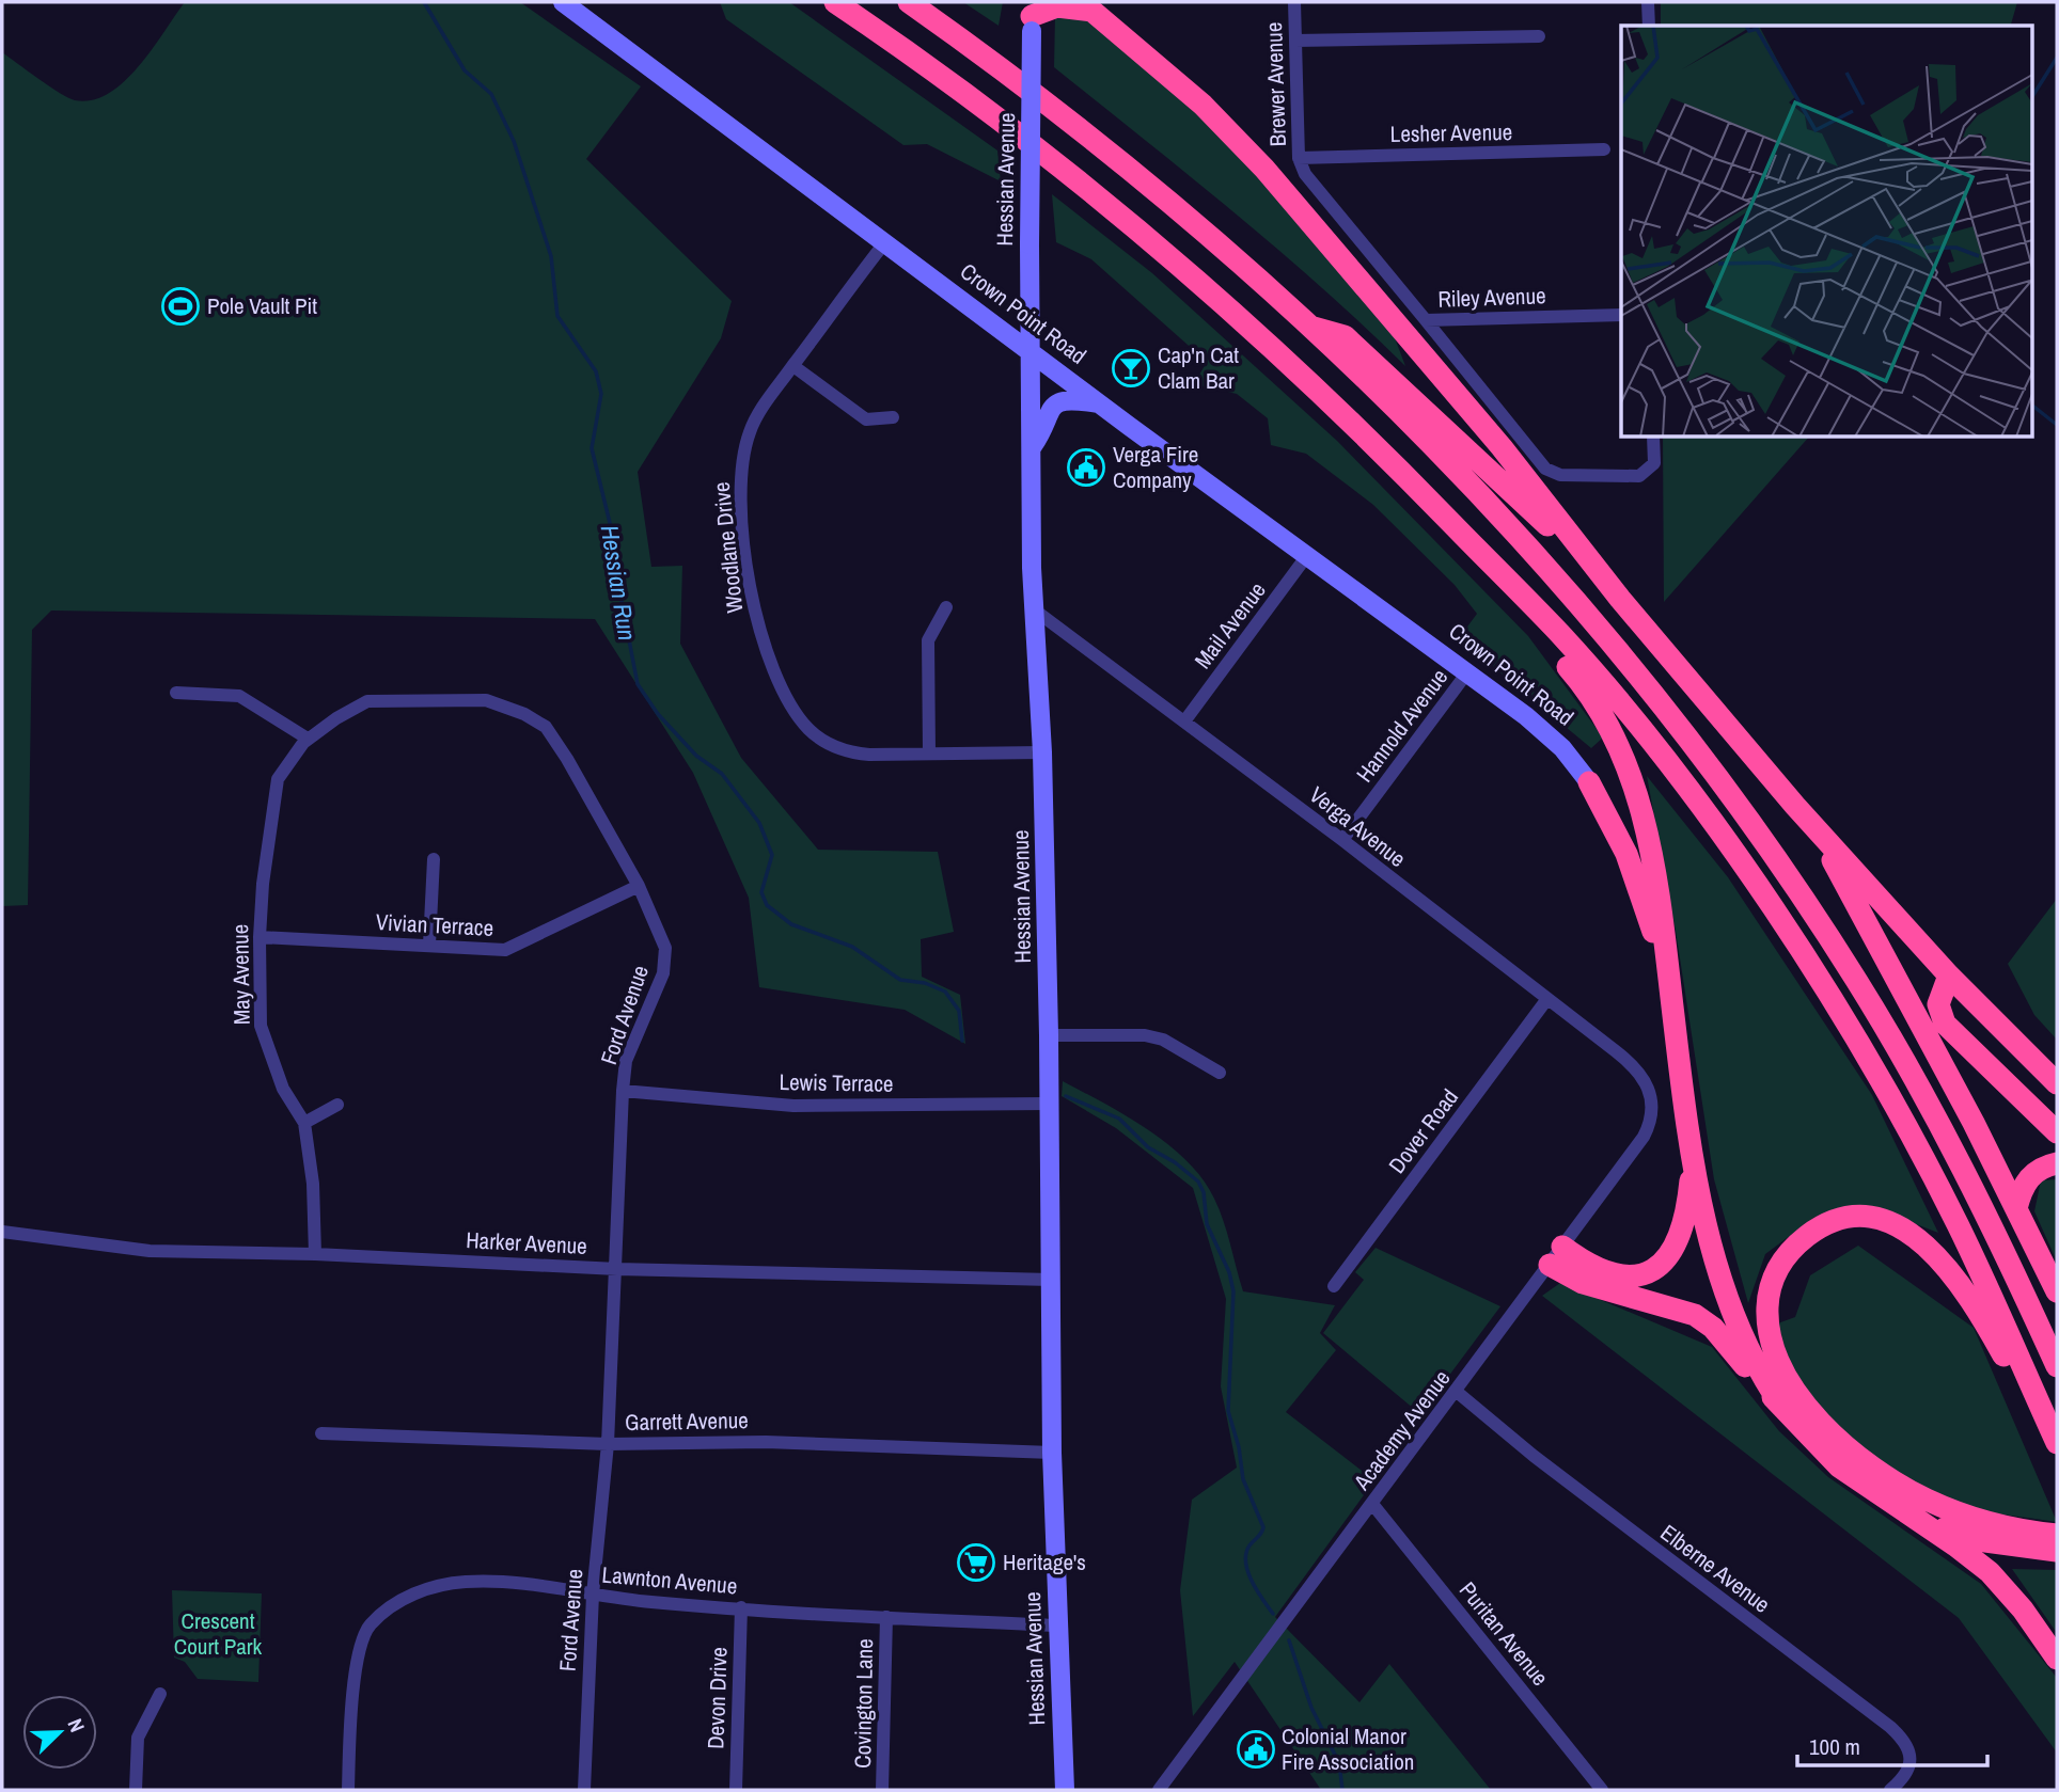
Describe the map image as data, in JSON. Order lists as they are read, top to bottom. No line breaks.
{"streets":{"main road":["Hessian Avenue","Crown Point Road"],"street":["Brewer Avenue","Lesher Avenue","Riley Avenue","Woodlane Drive","Mail Avenue","Hannold Avenue","Verga Avenue","Vivian Terrace","May Avenue","Ford Avenue","Lewis Terrace","Dover Road","Harker Avenue","Garrett Avenue","Academy Avenue","Elberne Avenue","Lawnton Avenue","Puritan Avenue","Devon Drive","Covington Lane"]},"crossings":[["Brewer Avenue","Lesher Avenue"],["Brewer Avenue","Riley Avenue"],["Hessian Avenue","Crown Point Road"],["Hessian Avenue","Woodlane Drive"],["Hessian Avenue","Verga Avenue"],["Hessian Avenue","Lewis Terrace"],["Hessian Avenue","Harker Avenue"],["Hessian Avenue","Garrett Avenue"],["Hessian Avenue","Lawnton Avenue"],["Crown Point Road","Woodlane Drive"],["Crown Point Road","Mail Avenue"],["Crown Point Road","Hannold Avenue"],["Mail Avenue","Verga Avenue"],["Hannold Avenue","Verga Avenue"],["Verga Avenue","Dover Road"],["Verga Avenue","Academy Avenue"],["Vivian Terrace","May Avenue"],["Vivian Terrace","Ford Avenue"],["May Avenue","Ford Avenue"],["May Avenue","Harker Avenue"],["Ford Avenue","Lewis Terrace"],["Ford Avenue","Harker Avenue"],["Ford Avenue","Garrett Avenue"],["Ford Avenue","Lawnton Avenue"],["Academy Avenue","Elberne Avenue"],["Academy Avenue","Puritan Avenue"],["Lawnton Avenue","Devon Drive"],["Lawnton Avenue","Covington Lane"]],"water":["Hessian Run"],"parks":["Crescent Court Park"],"places":{"sports":["Pole Vault Pit"],"bar":["Cap'n Cat Clam Bar"],"public building":["Verga Fire Company","Colonial Manor Fire Association"],"supermarket":["Heritage's"]},"scale_bar":"100 m","north":"top right"}
